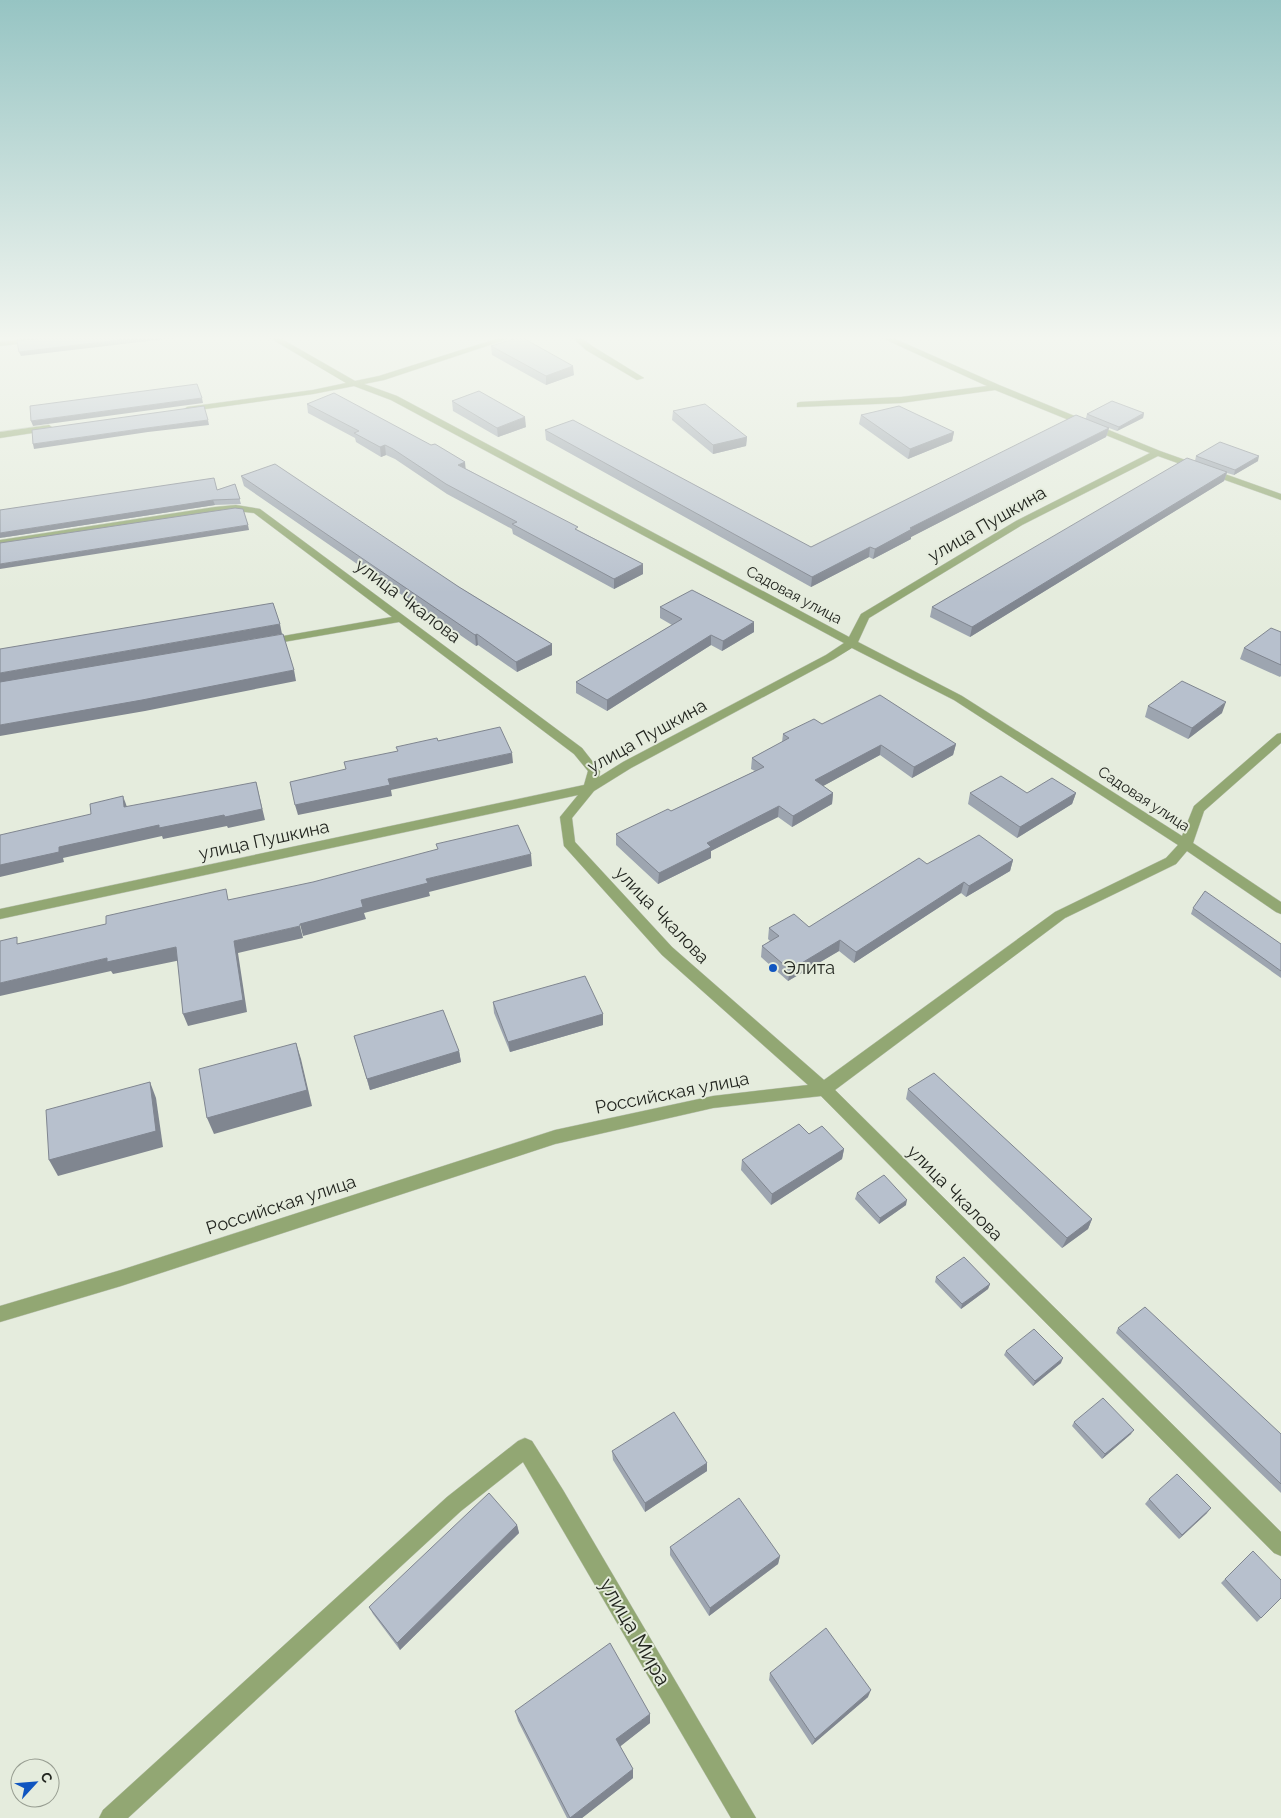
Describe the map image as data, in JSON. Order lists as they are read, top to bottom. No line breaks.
{"streets":{"street":["улица Пушкина","Садовая улица","улица Чкалова","Российская улица","улица Мира"]},"crossings":[["улица Пушкина","Садовая улица"],["улица Пушкина","улица Чкалова"],["Садовая улица","Российская улица"],["улица Чкалова","Российская улица"]],"places":["Элита"],"north":"top right"}
